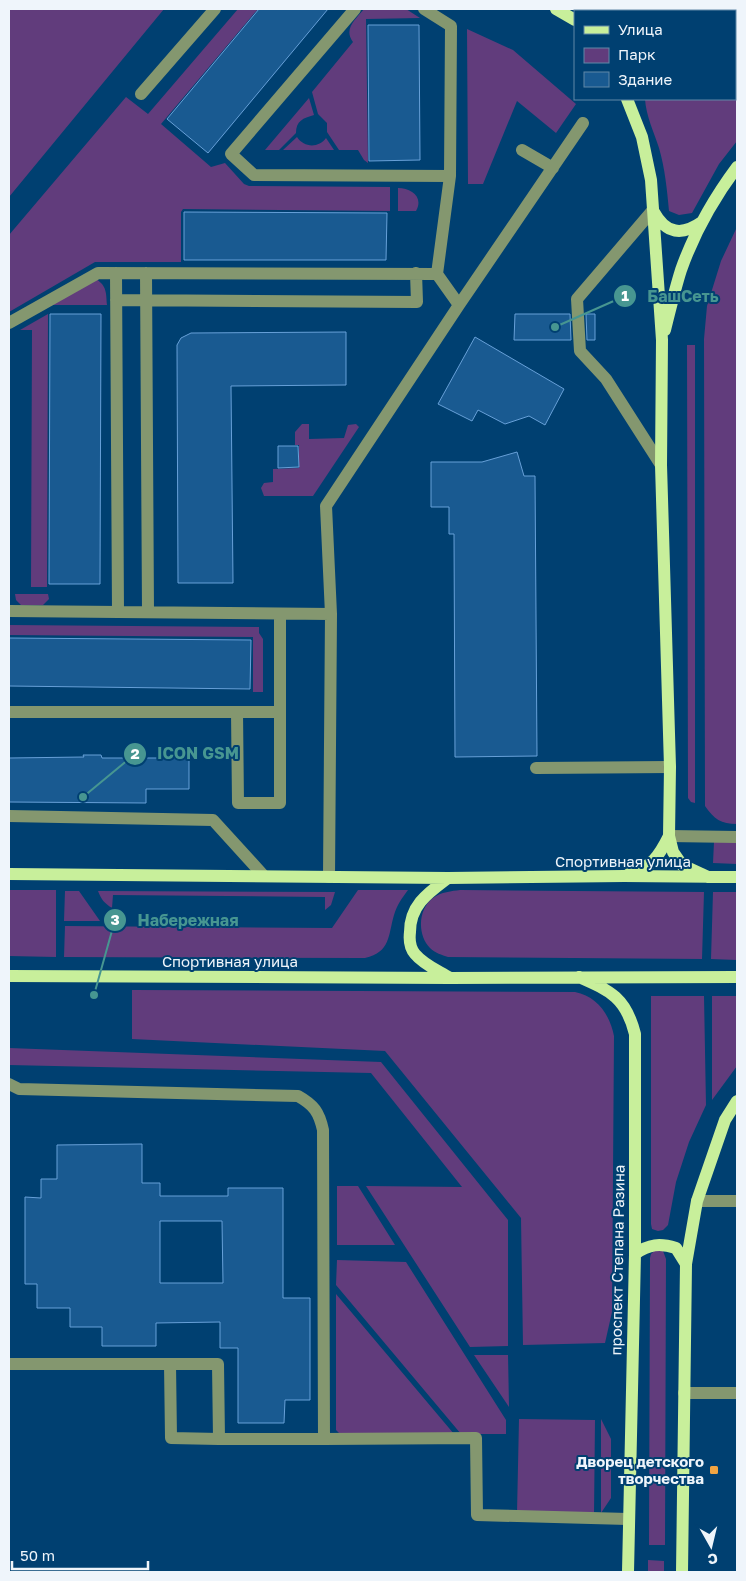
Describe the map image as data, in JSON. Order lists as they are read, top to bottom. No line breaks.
{"streets":{"main road":["Спортивная улица","проспект Степана Разина"]},"crossings":[["Спортивная улица","проспект Степана Разина"]],"places":{"other":["БашСеть","ICON GSM","Набережная"],"transit":["Дворец детского творчества"]},"legend":["Улица","Парк","Здание"],"scale_bar":"50 m","north":"bottom"}
